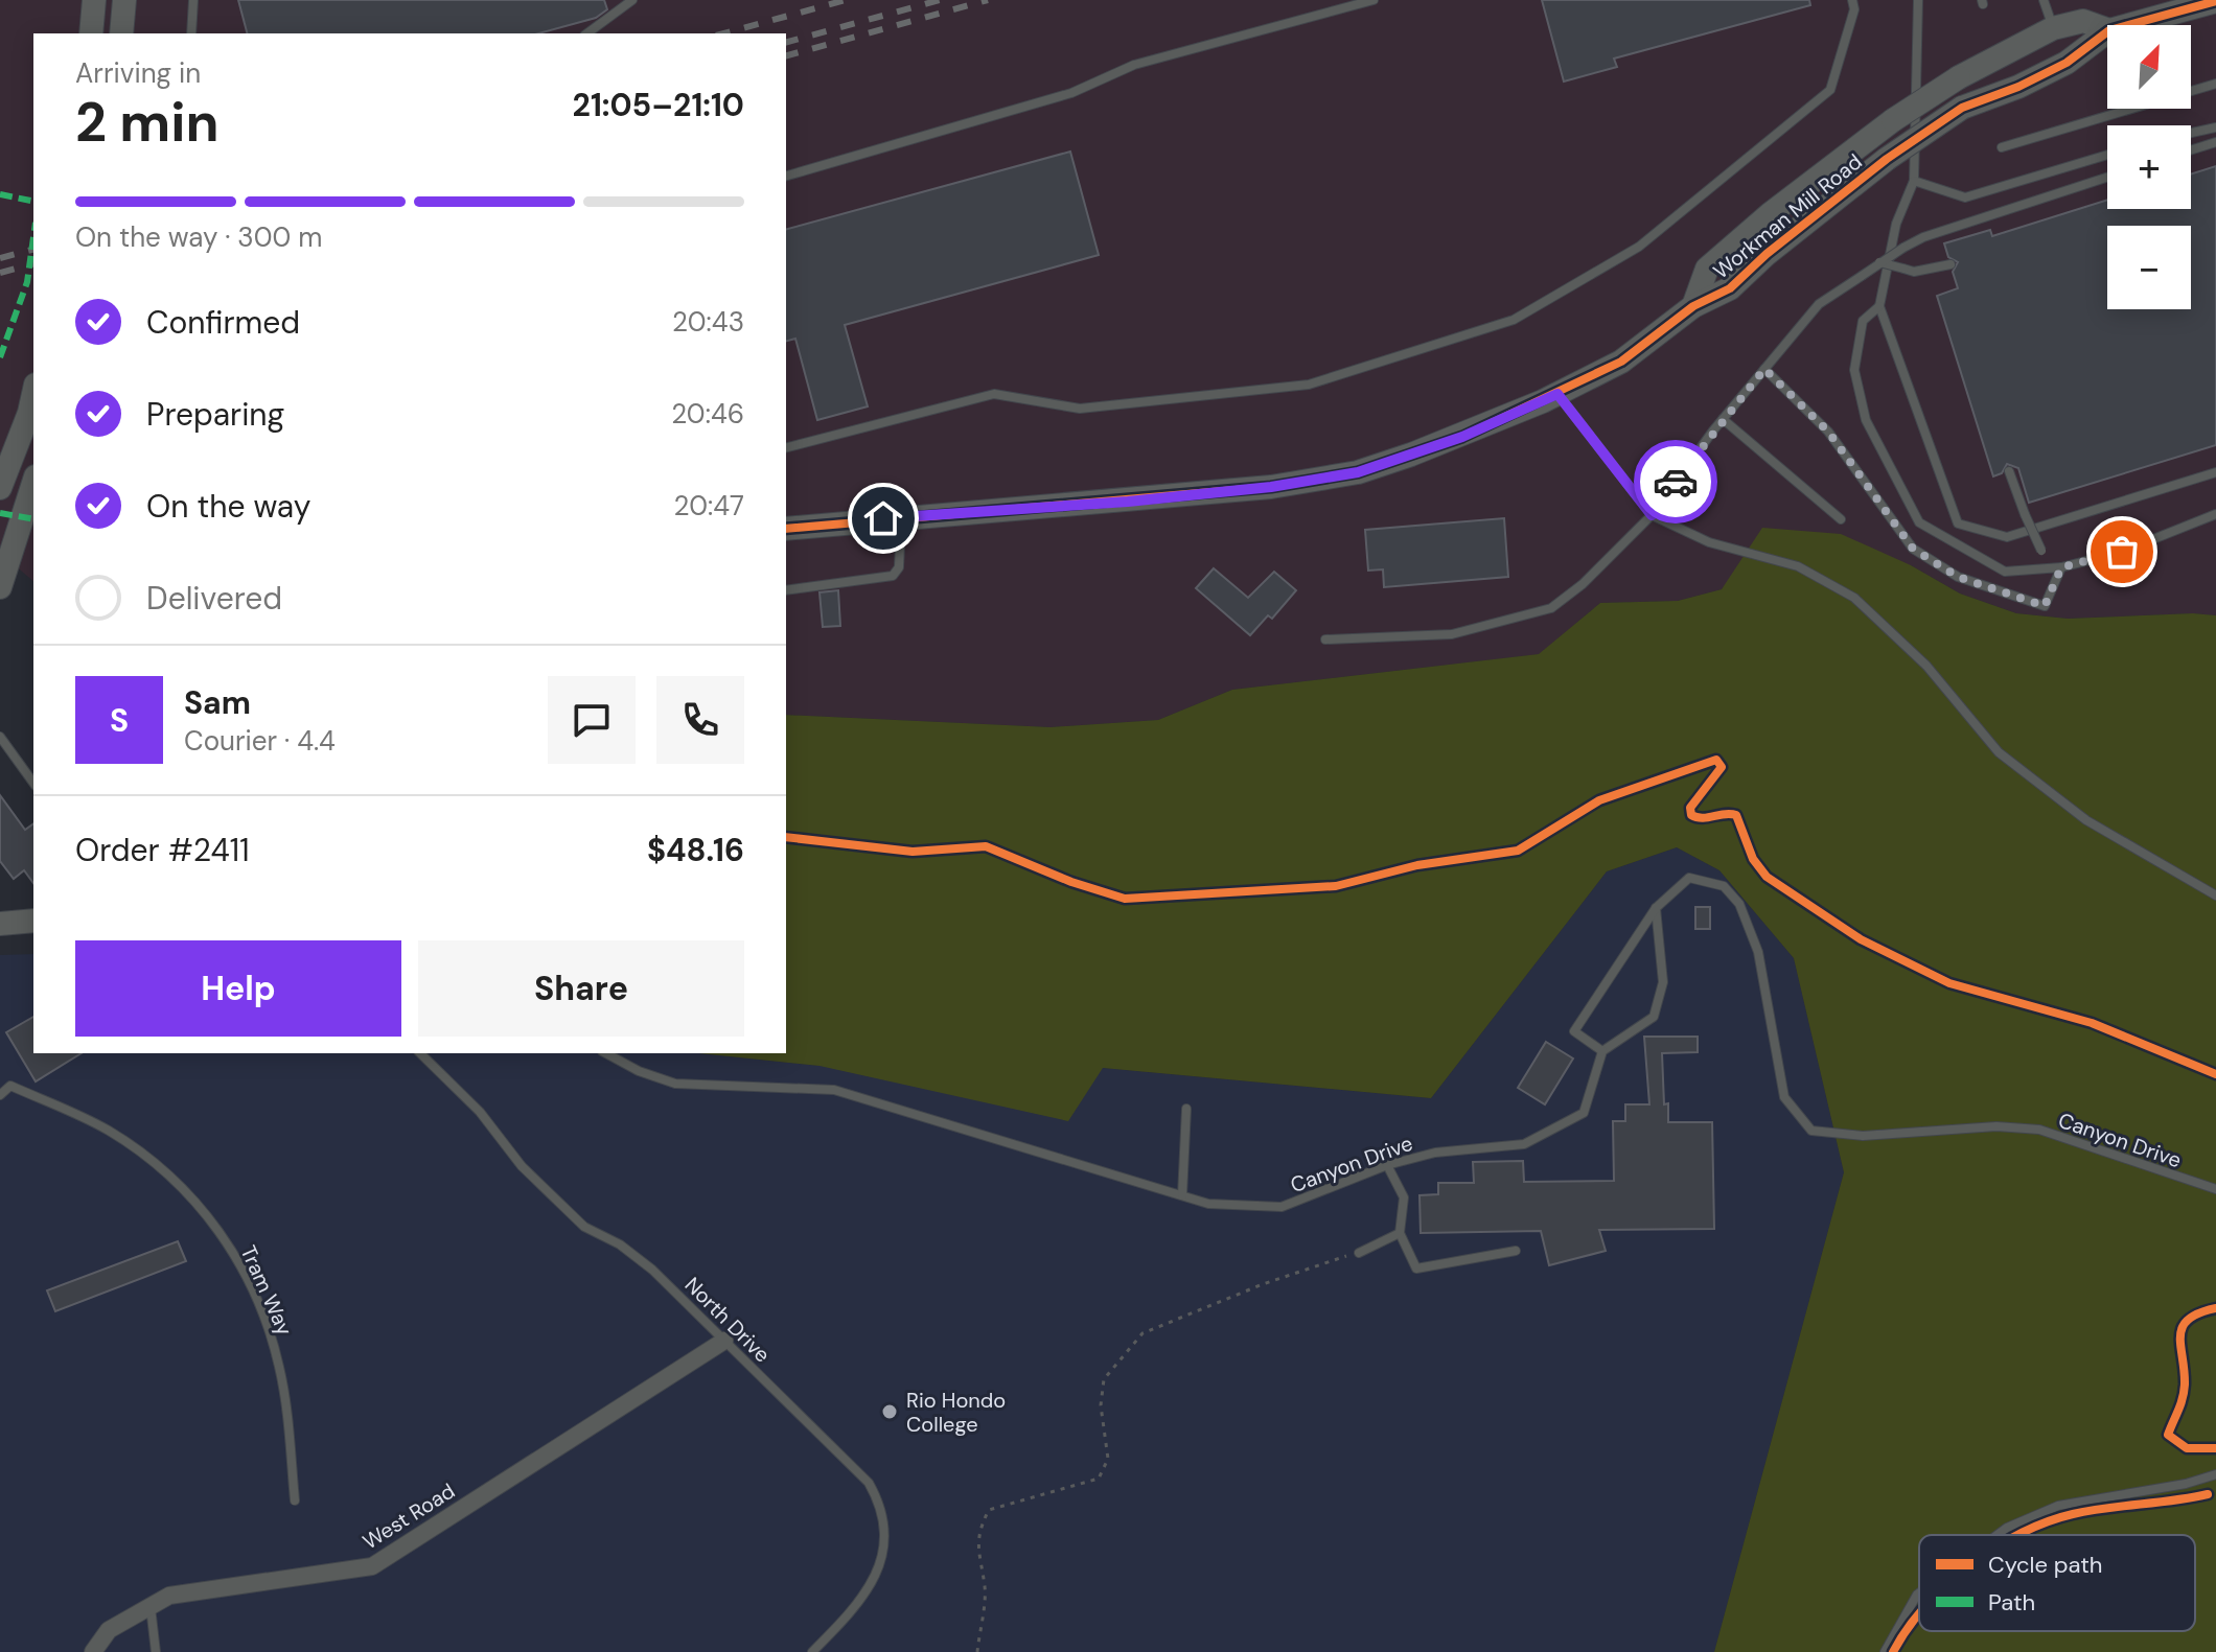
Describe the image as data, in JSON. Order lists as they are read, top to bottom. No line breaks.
{"streets":{"street":["Workman Mill Road","West Road"],"lane":["Canyon Drive","Tram Way","North Drive"]},"crossings":[["North Drive","West Road"]],"places":["Rio Hondo College"],"legend":["Cycle path","Path"],"north":"top right","page":{"map_buttons":["+","−"],"heading":["2 min","Arriving in","21:05–21:10"],"panel":["Sam","Courier · 4.4","Order #2411","$48.16"],"bar":"On the way · 300 m","list":[["Confirmed","20:43"],["Preparing","20:46"],["On the way","20:47"],"Delivered"],"round":"S","buttons":["Help","Share"]}}
